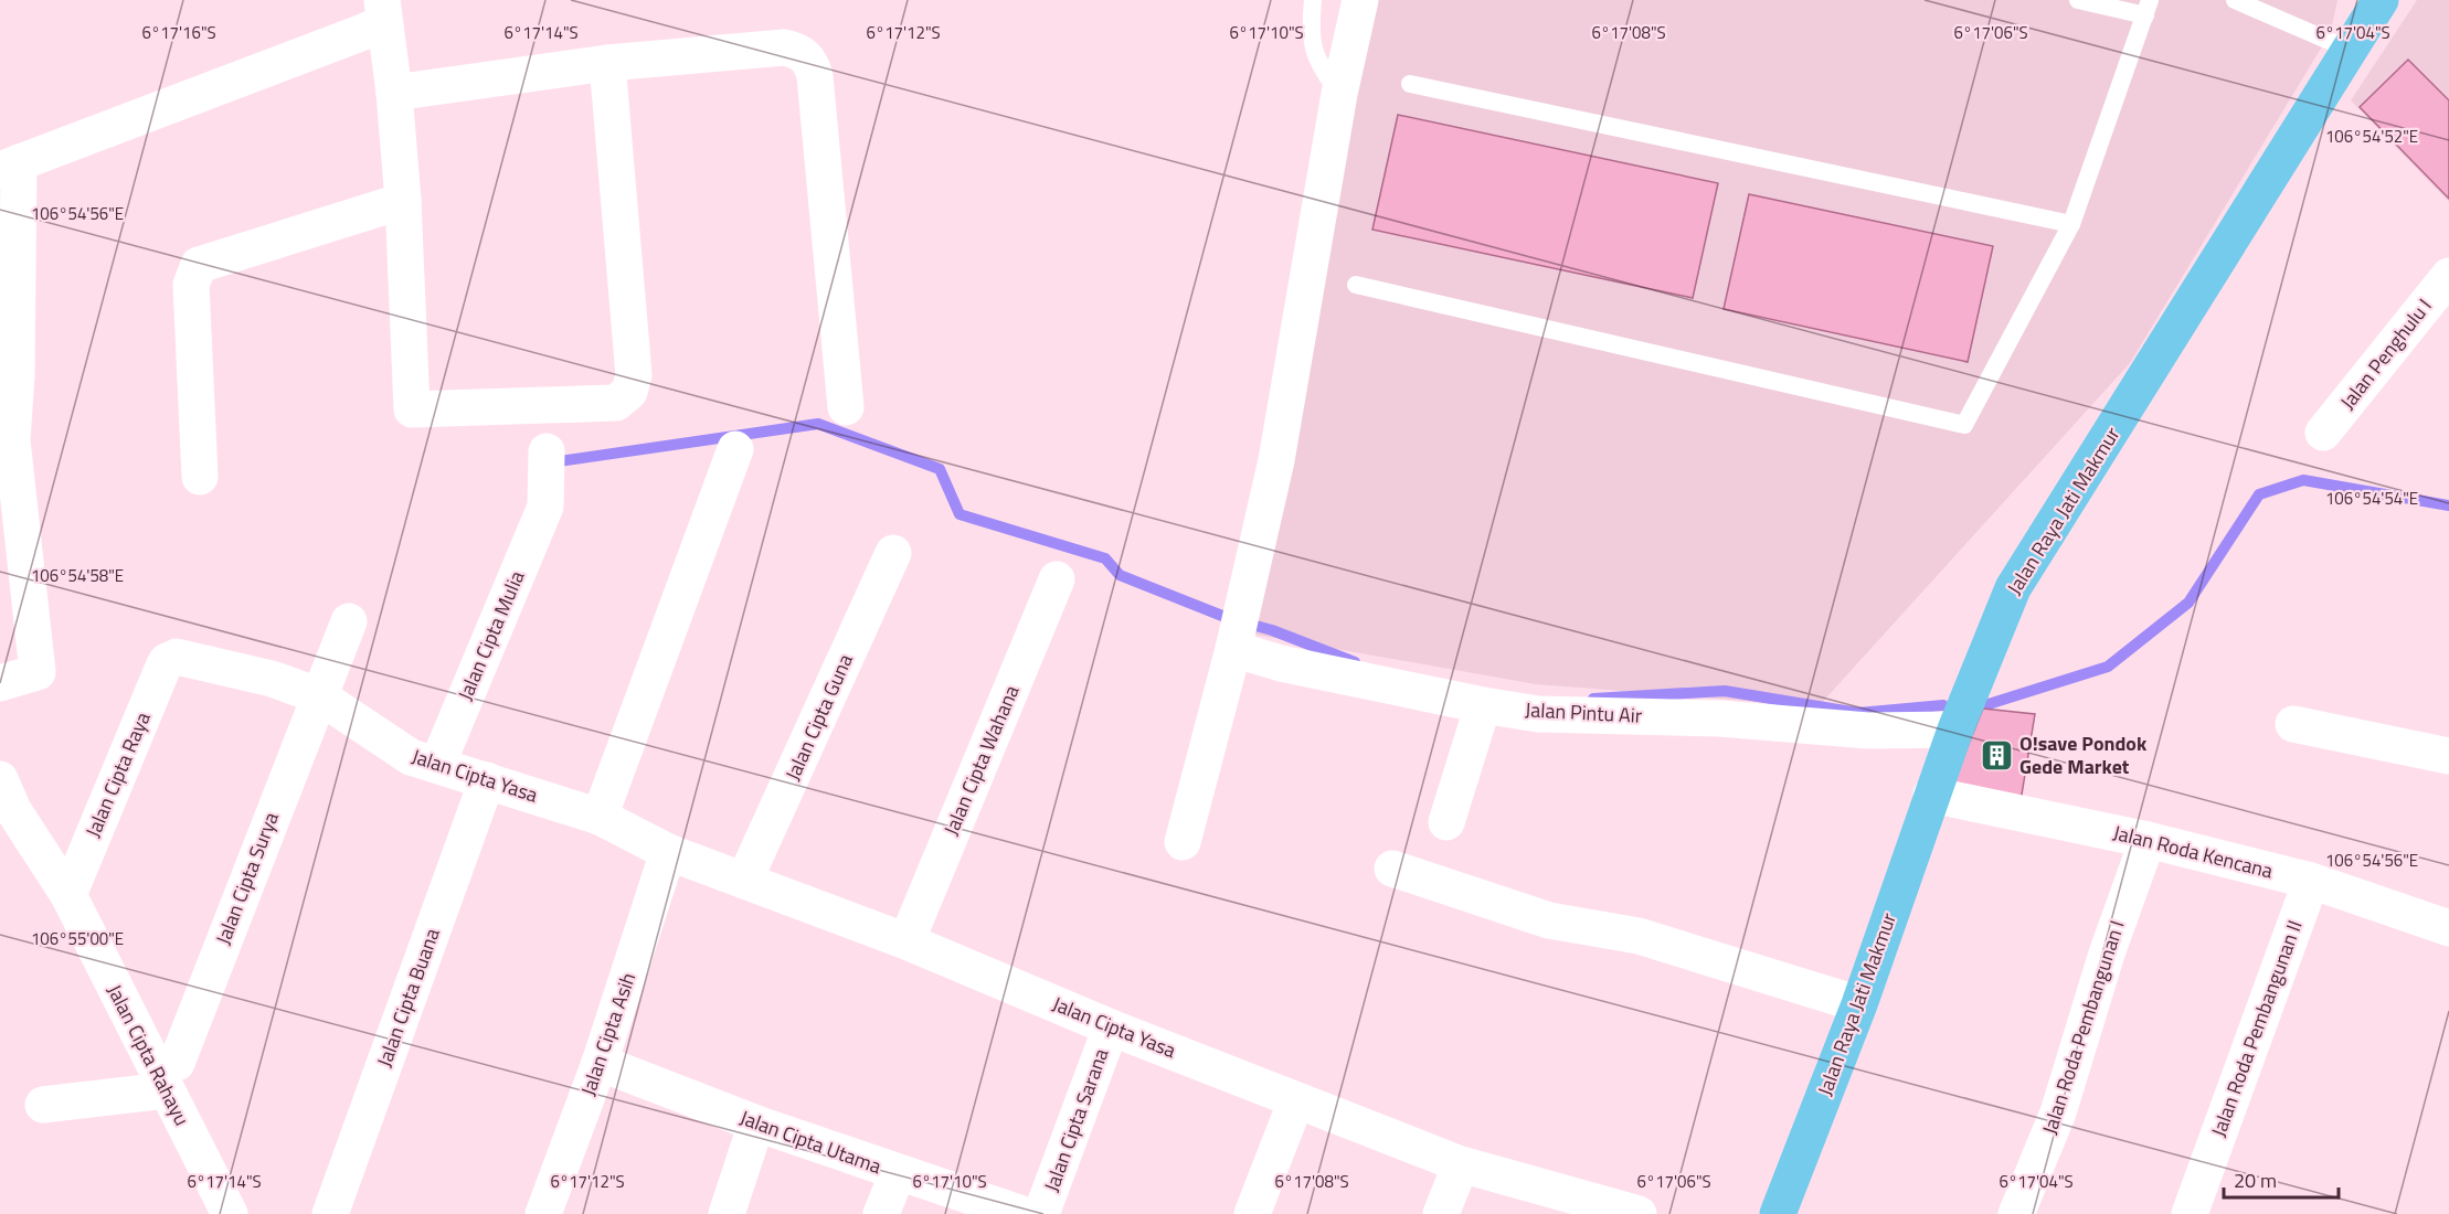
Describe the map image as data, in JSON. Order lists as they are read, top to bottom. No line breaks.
{"streets":{"main road":["Jalan Raya Jati Makmur"],"street":["Jalan Penghulu I","Jalan Cipta Mulia","Jalan Pintu Air","Jalan Cipta Guna","Jalan Cipta Wahana","Jalan Cipta Raya","Jalan Cipta Yasa","Jalan Roda Kencana","Jalan Cipta Surya","Jalan Cipta Buana","Jalan Roda Pembangunan I","Jalan Roda Pembangunan II","Jalan Cipta Asih","Jalan Cipta Rahayu","Jalan Cipta Sarana","Jalan Cipta Utama"]},"crossings":[["Jalan Raya Jati Makmur","Jalan Pintu Air"],["Jalan Raya Jati Makmur","Jalan Roda Kencana"],["Jalan Cipta Mulia","Jalan Cipta Yasa"],["Jalan Cipta Guna","Jalan Cipta Yasa"],["Jalan Cipta Wahana","Jalan Cipta Yasa"],["Jalan Cipta Raya","Jalan Cipta Yasa"],["Jalan Cipta Raya","Jalan Cipta Rahayu"],["Jalan Cipta Yasa","Jalan Cipta Surya"],["Jalan Cipta Yasa","Jalan Cipta Buana"],["Jalan Cipta Yasa","Jalan Cipta Asih"],["Jalan Cipta Yasa","Jalan Cipta Sarana"],["Jalan Roda Kencana","Jalan Roda Pembangunan I"],["Jalan Roda Kencana","Jalan Roda Pembangunan II"],["Jalan Cipta Surya","Jalan Cipta Rahayu"],["Jalan Cipta Asih","Jalan Cipta Utama"]],"places":{"building":["O!save Pondok Gede Market"]},"scale_bar":"20 m","coordinates":["6°17'16\"S","6°17'14\"S","6°17'12\"S","6°17'10\"S","6°17'08\"S","6°17'06\"S","6°17'04\"S","106°54'52\"E","106°54'56\"E","106°54'54\"E","106°54'58\"E","106°55'00\"E"]}
